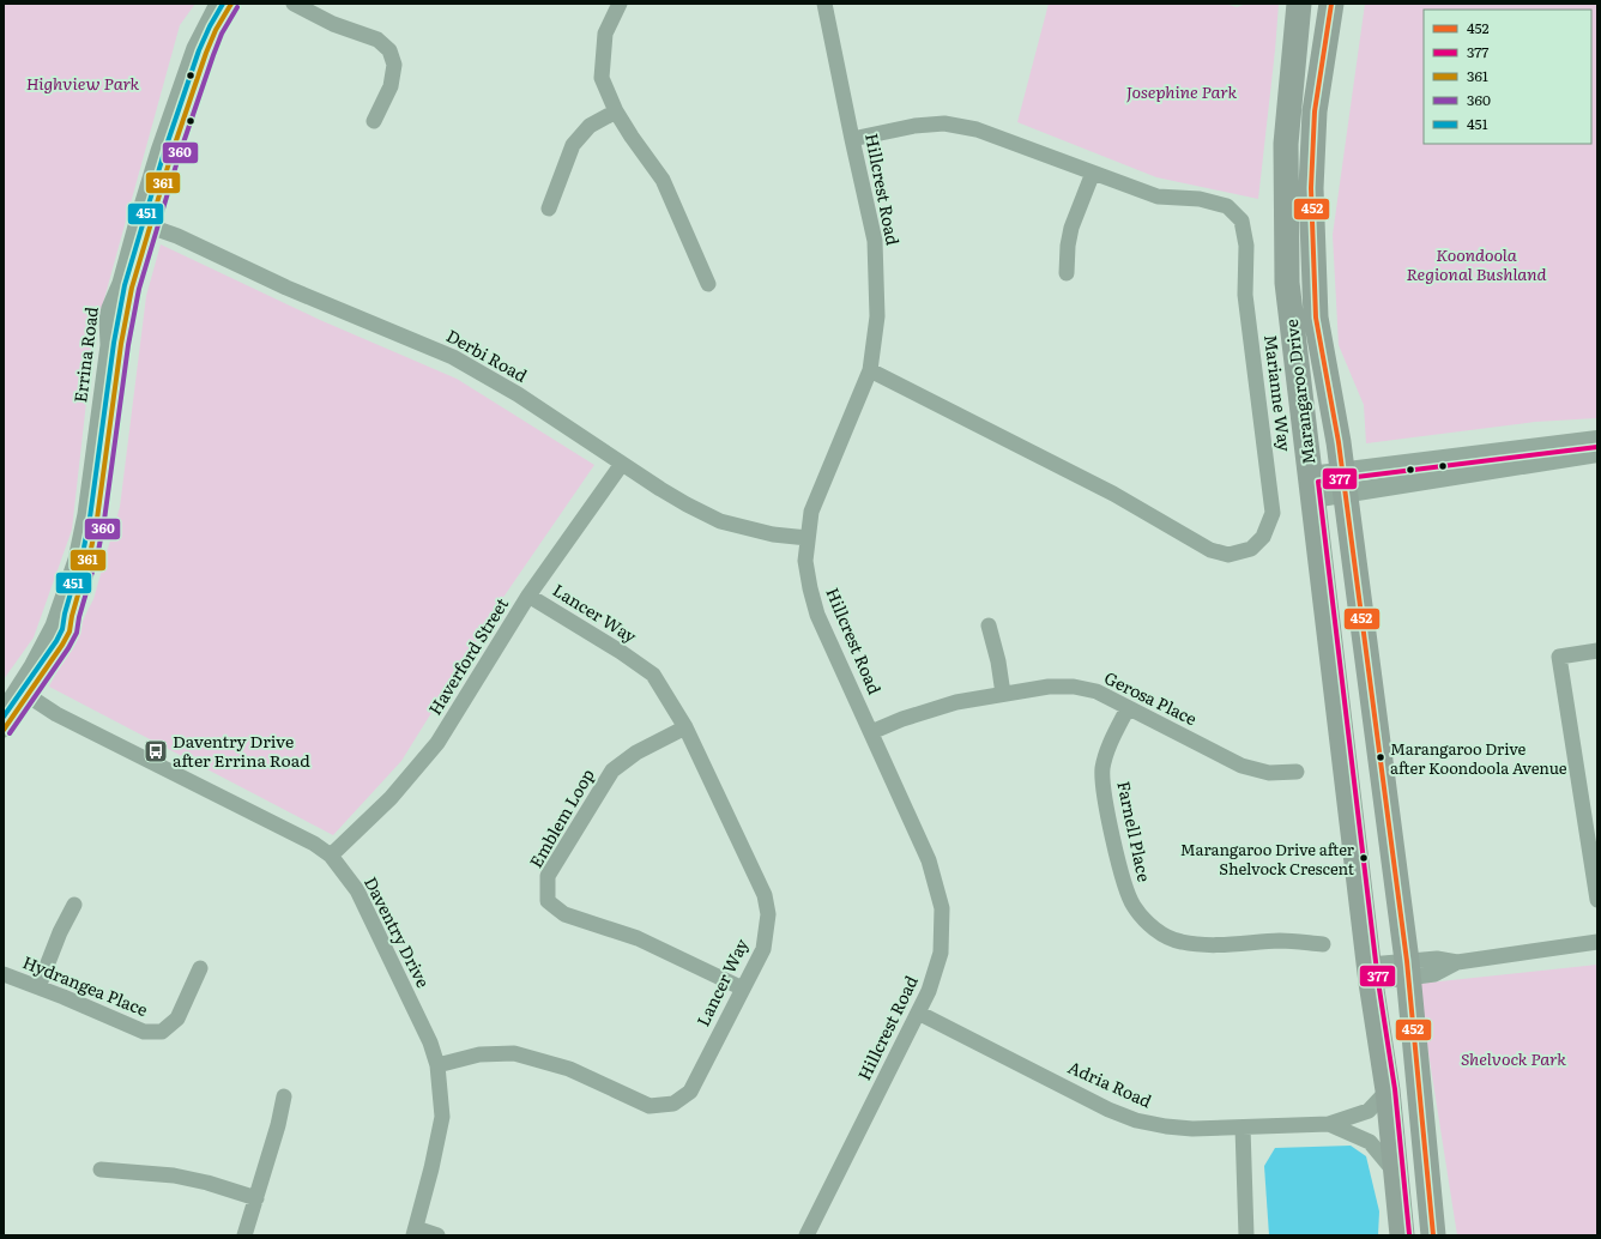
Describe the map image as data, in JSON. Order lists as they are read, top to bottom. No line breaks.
{"streets":{"main road":["Marangaroo Drive"],"street":["Hillcrest Road","Errina Road","Derbi Road","Marianne Way","Lancer Way","Haverford Street","Gerosa Place","Emblem Loop","Farnell Place","Daventry Drive","Hydrangea Place","Adria Road"]},"crossings":[["Hillcrest Road","Derbi Road"],["Hillcrest Road","Marianne Way"],["Hillcrest Road","Gerosa Place"],["Hillcrest Road","Adria Road"],["Errina Road","Derbi Road"],["Errina Road","Daventry Drive"],["Derbi Road","Haverford Street"],["Marangaroo Drive","Adria Road"],["Lancer Way","Haverford Street"],["Lancer Way","Emblem Loop"],["Lancer Way","Daventry Drive"],["Haverford Street","Daventry Drive"],["Gerosa Place","Farnell Place"]],"parks":["Highview Park","Josephine Park","Koondoola Regional Bushland","Shelvock Park"],"places":{"bus stop":["Daventry Drive after Errina Road"],"other":["Marangaroo Drive after Koondoola Avenue","Marangaroo Drive after Shelvock Crescent"]},"lines":["transit line 452","transit line 361","transit line 451","transit line 360","transit line 377"],"legend":["452","377","361","360","451"]}
